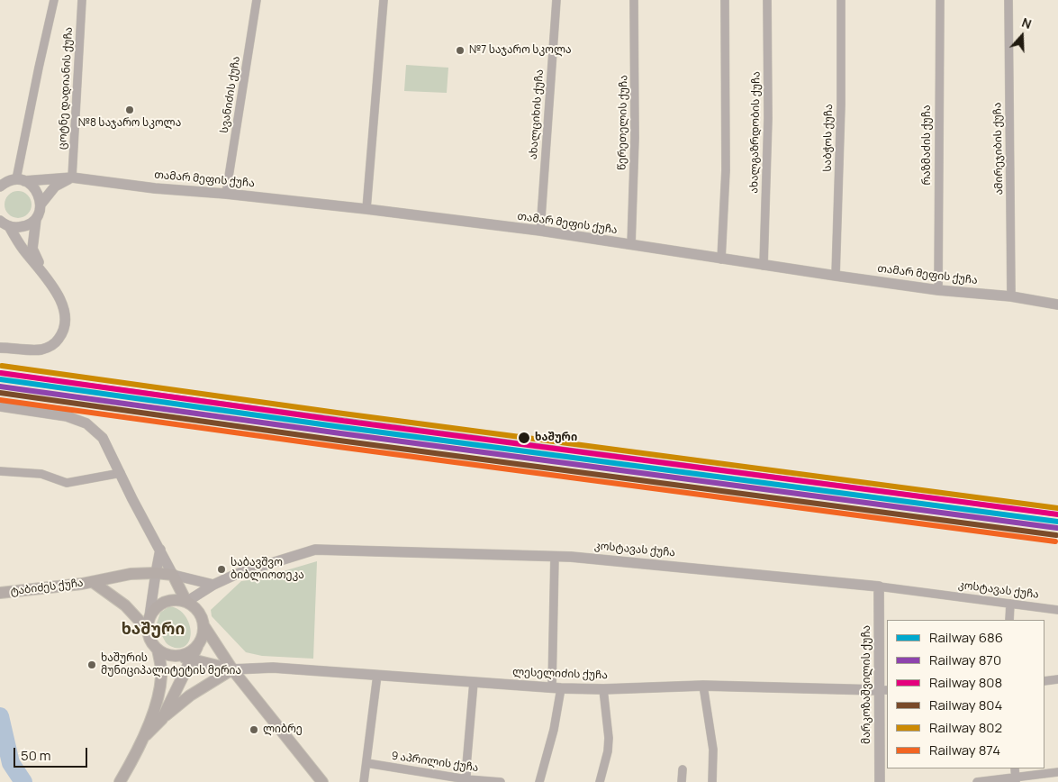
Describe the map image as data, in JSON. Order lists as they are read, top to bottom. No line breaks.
{"streets":{"main road":["ტაბიძეს ქუჩა"],"street":["ცოტნე დადიანის ქუჩა","სვანიძის ქუჩა","ახალციხის ქუჩა","წერეთელის ქუჩა","ახალგაზრდობის ქუჩა","საბჭოს ქუჩა","რაზმაძის ქუჩა","ამირეჯიბის ქუჩა","თამარ მეფის ქუჩა","კოსტავას ქუჩა","ლესელიძის ქუჩა","მარკოზაშვილის ქუჩა","9 აპრილის ქუჩა"]},"crossings":[["ცოტნე დადიანის ქუჩა","თამარ მეფის ქუჩა"],["სვანიძის ქუჩა","თამარ მეფის ქუჩა"],["ახალციხის ქუჩა","თამარ მეფის ქუჩა"],["წერეთელის ქუჩა","თამარ მეფის ქუჩა"],["ახალგაზრდობის ქუჩა","თამარ მეფის ქუჩა"],["საბჭოს ქუჩა","თამარ მეფის ქუჩა"],["რაზმაძის ქუჩა","თამარ მეფის ქუჩა"],["ამირეჯიბის ქუჩა","თამარ მეფის ქუჩა"],["კოსტავას ქუჩა","ტაბიძეს ქუჩა"],["კოსტავას ქუჩა","მარკოზაშვილის ქუჩა"],["ლესელიძის ქუჩა","მარკოზაშვილის ქუჩა"]],"districts":["ხაშური"],"places":["№7 საჯარო სკოლა","№8 საჯარო სკოლა","ხაშური","საბავშვო ბიბლიოთეკა","ხაშურის მუნიციპალიტეტის მერია","ლიბრე"],"lines":["rail line 802","rail line 808","rail line 686","rail line 870","rail line 804","rail line 874"],"legend":["Railway 686","Railway 870","Railway 808","Railway 804","Railway 802","Railway 874"],"scale_bar":"50 m","north":"top"}
